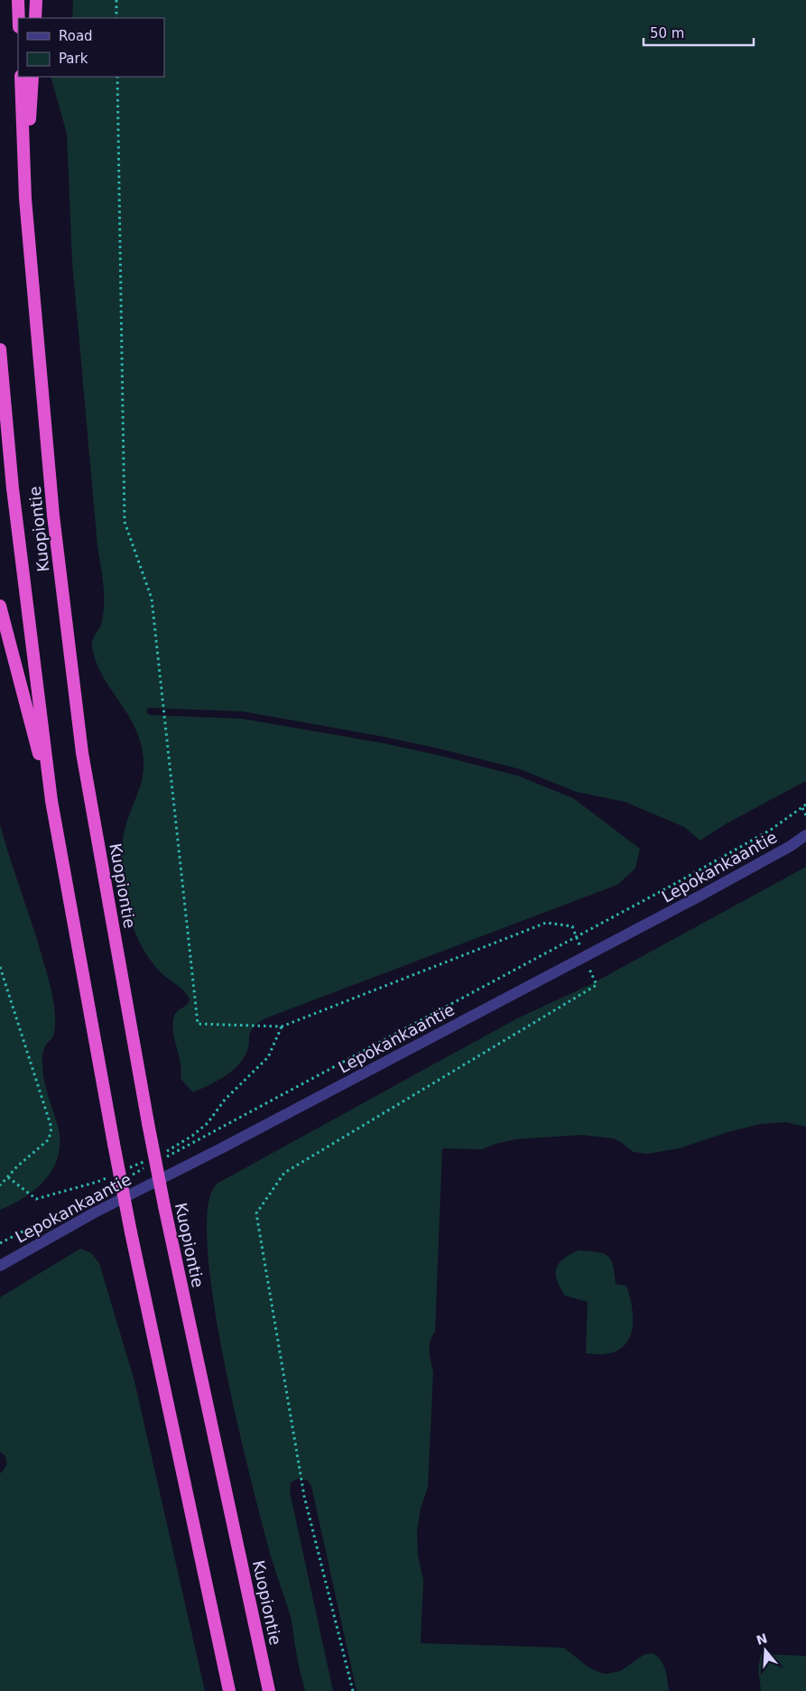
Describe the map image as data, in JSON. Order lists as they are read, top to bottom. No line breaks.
{"streets":{"highway":["Kuopiontie"],"street":["Lepokankaantie"]},"legend":["Road","Park"],"scale_bar":"50 m","north":"top"}
